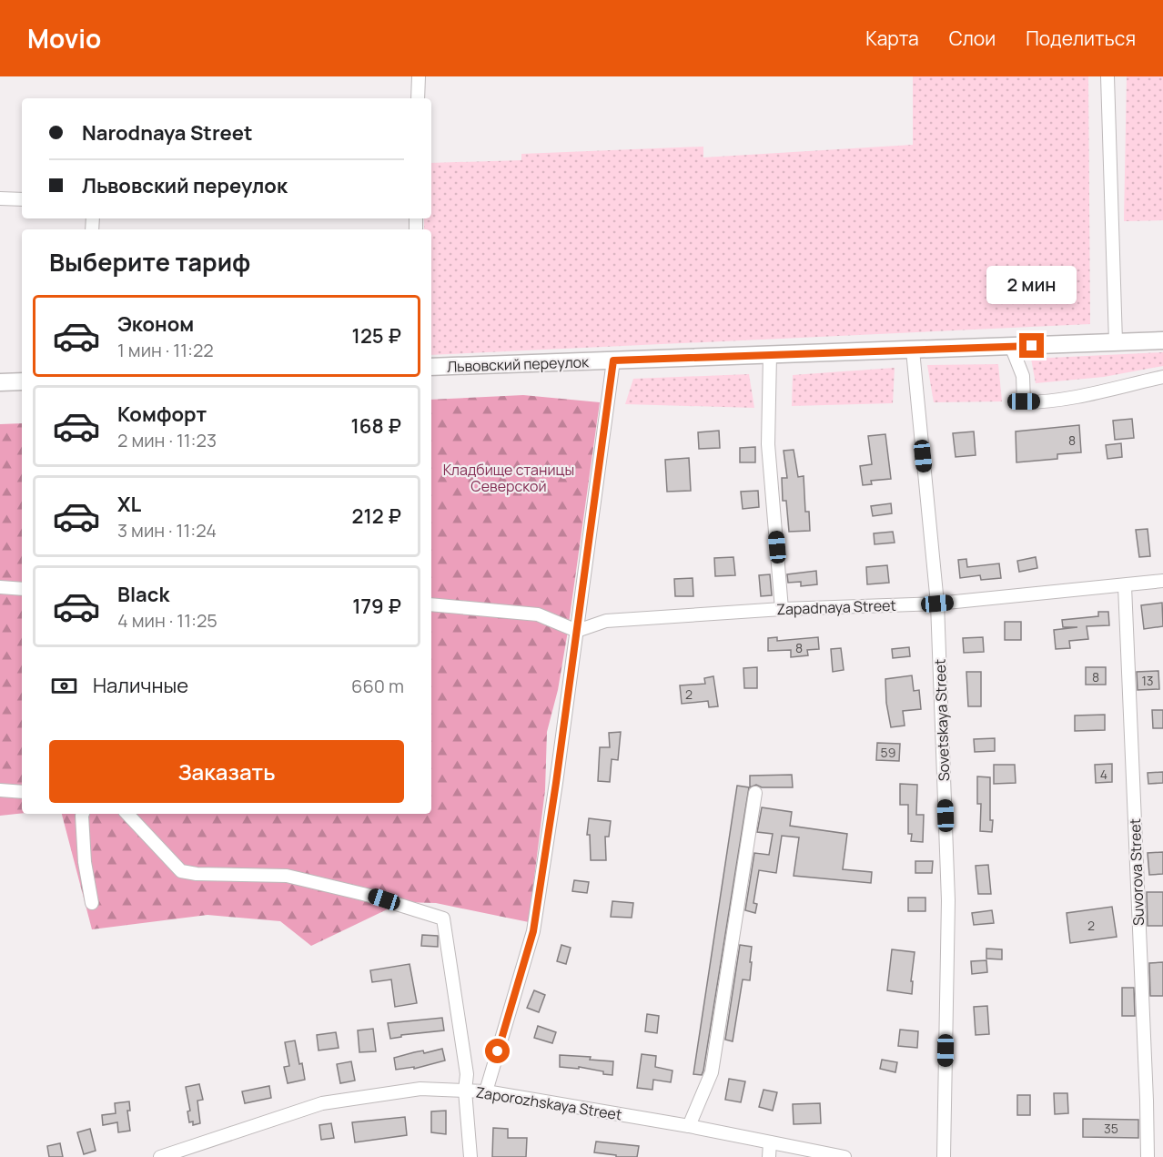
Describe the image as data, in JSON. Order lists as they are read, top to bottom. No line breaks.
{"streets":{"main road":["Львовский переулок"],"street":["Zapadnaya Street","Sovetskaya Street","Suvorova Street","Zaporozhskaya Street"]},"crossings":[["Львовский переулок","Sovetskaya Street"],["Zapadnaya Street","Sovetskaya Street"],["Zapadnaya Street","Suvorova Street"]],"parks":["Кладбище станицы Северской"],"house_numbers":["8","8","8","13","2","59","4","2","35"],"page":{"header":"Movio","nav":["Карта","Слои","Поделиться"],"banner":["Narodnaya Street","Львовский переулок"],"heading":"Выберите тариф","bubble":"2 мин","list":[{"name":"Эконом","note":"1 мин · 11:22","value":"125 ₽"},{"name":"Комфорт","note":"2 мин · 11:23","value":"168 ₽"},{"name":"XL","note":"3 мин · 11:24","value":"212 ₽"},{"name":"Black","note":"4 мин · 11:25","value":"179 ₽"}],"pay":["Наличные","660 m"],"buttons":"Заказать"}}
